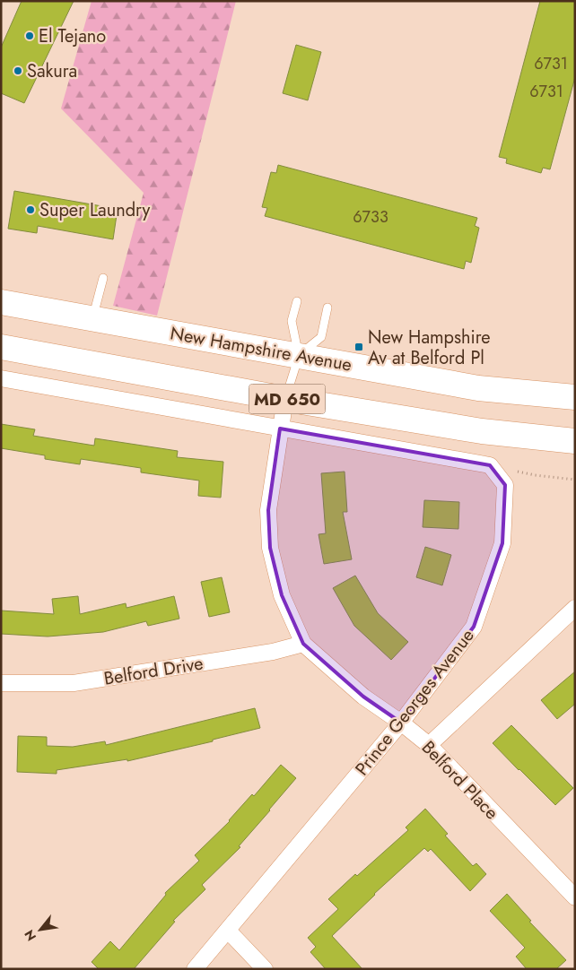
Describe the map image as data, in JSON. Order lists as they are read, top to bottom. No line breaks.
{"streets":{"main road":["New Hampshire Avenue","MD 650"],"street":["Belford Drive","Prince Georges Avenue","Belford Place"]},"crossings":[["MD 650","Belford Place"],["Belford Drive","Belford Place"],["Prince Georges Avenue","Belford Place"]],"places":{"other":["El Tejano","Sakura","Super Laundry"],"transit":["New Hampshire Av at Belford Pl"]},"house_numbers":["6731","6731","6733"],"north":"bottom left"}
